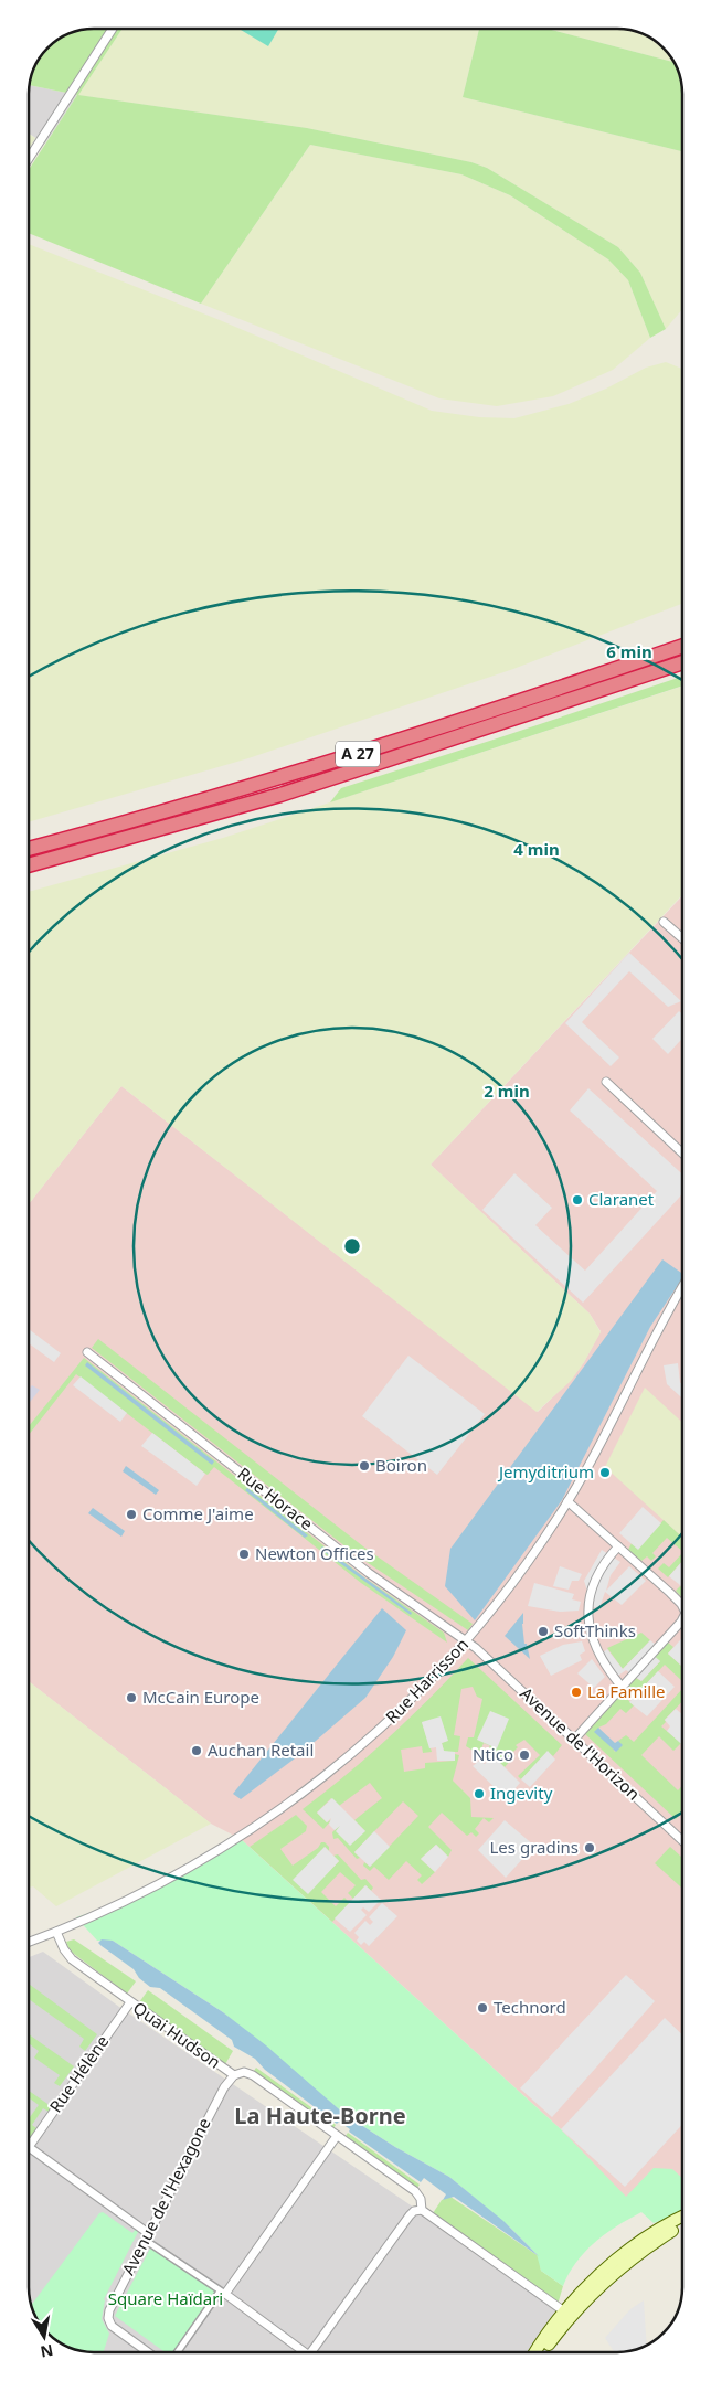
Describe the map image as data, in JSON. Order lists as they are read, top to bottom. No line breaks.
{"streets":{"highway":["A 27"],"street":["Rue Horace","Rue Harrisson","Avenue de l'Horizon","Quai Hudson","Rue Hélène","Avenue de l'Hexagone"]},"crossings":[["Rue Horace","Rue Harrisson"],["Rue Horace","Avenue de l'Horizon"],["Rue Harrisson","Avenue de l'Horizon"],["Rue Harrisson","Quai Hudson"],["Quai Hudson","Rue Hélène"],["Quai Hudson","Avenue de l'Hexagone"]],"districts":["La Haute-Borne"],"parks":["Square Haïdari"],"places":["Claranet","Boiron","Jemyditrium","Comme J'aime","Newton Offices","SoftThinks","La Famille","McCain Europe","Auchan Retail","Ntico","Ingevity","Les gradins","Technord"],"north":"bottom","rings":["6 min","4 min","2 min"]}
